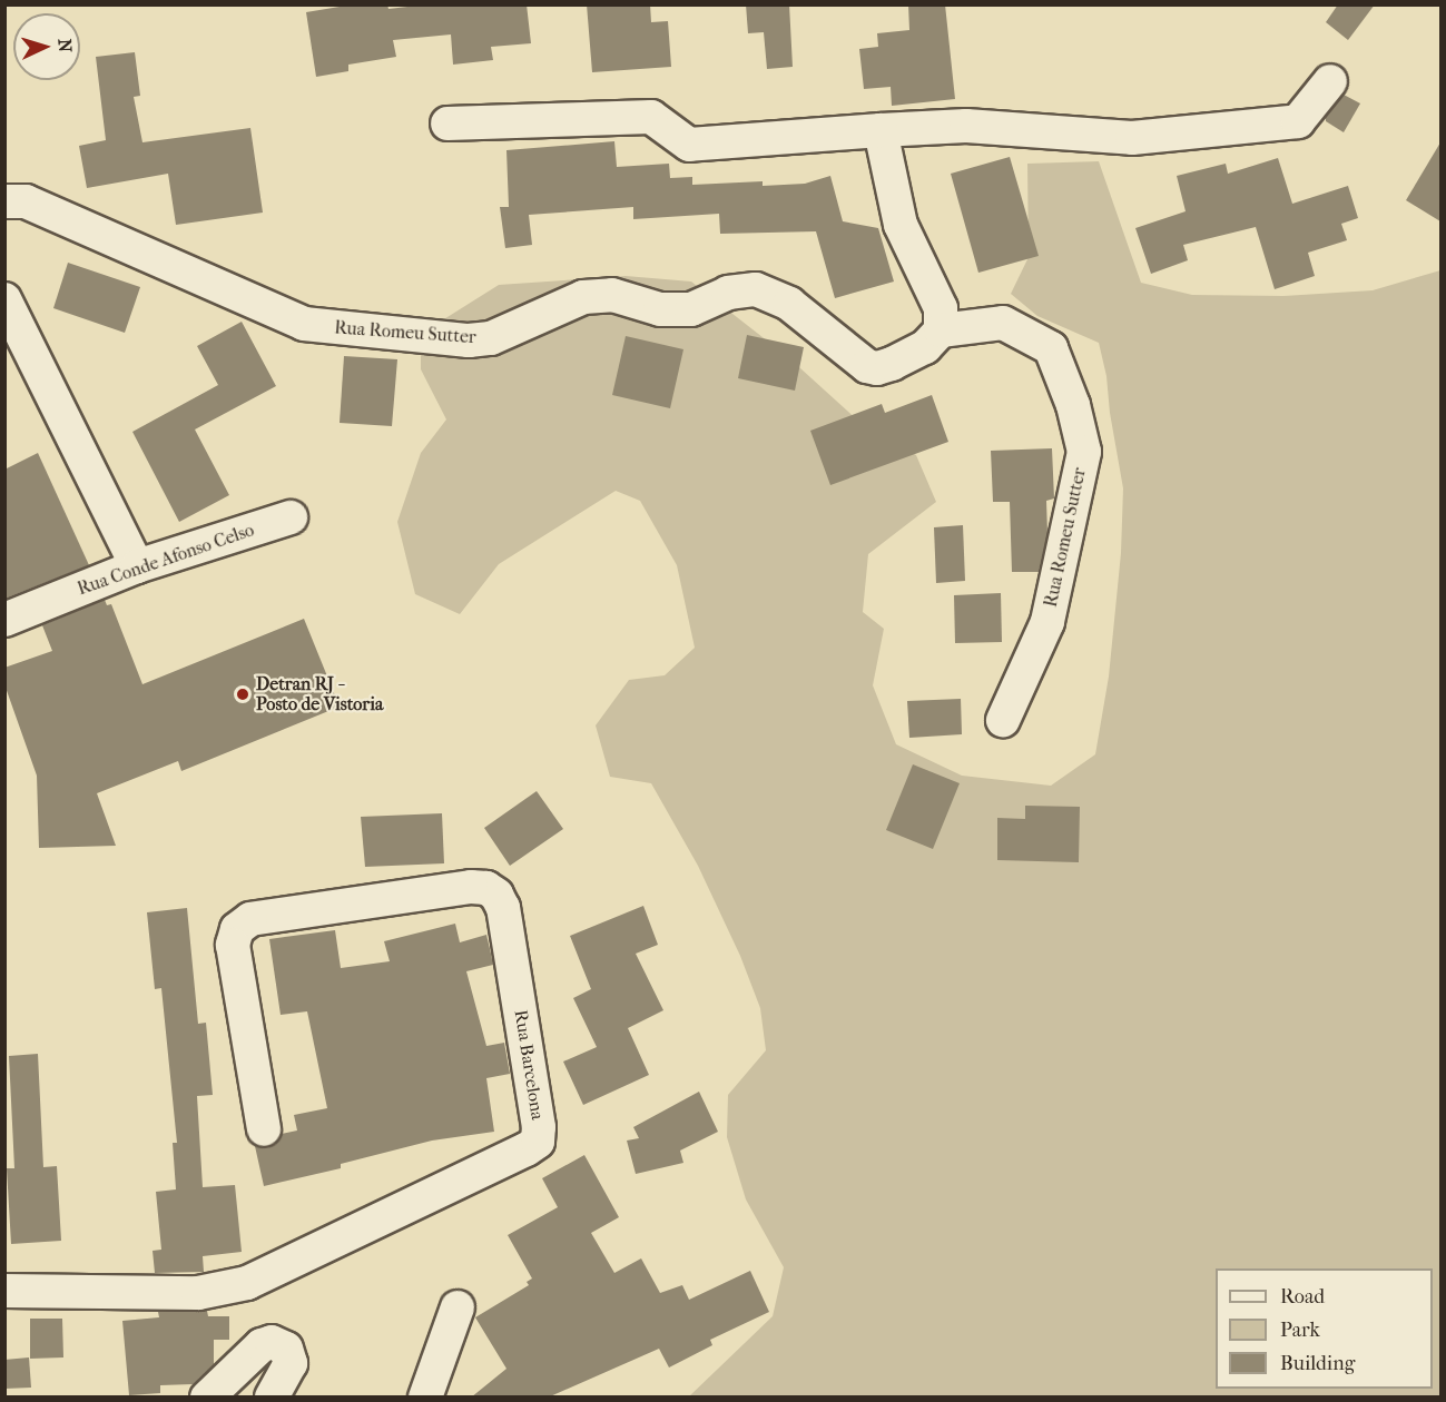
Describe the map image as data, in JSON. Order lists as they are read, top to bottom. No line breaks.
{"streets":{"street":["Rua Romeu Sutter","Rua Conde Afonso Celso","Rua Barcelona"]},"places":["Detran RJ - Posto de Vistoria"],"legend":["Road","Park","Building"],"north":"right"}
